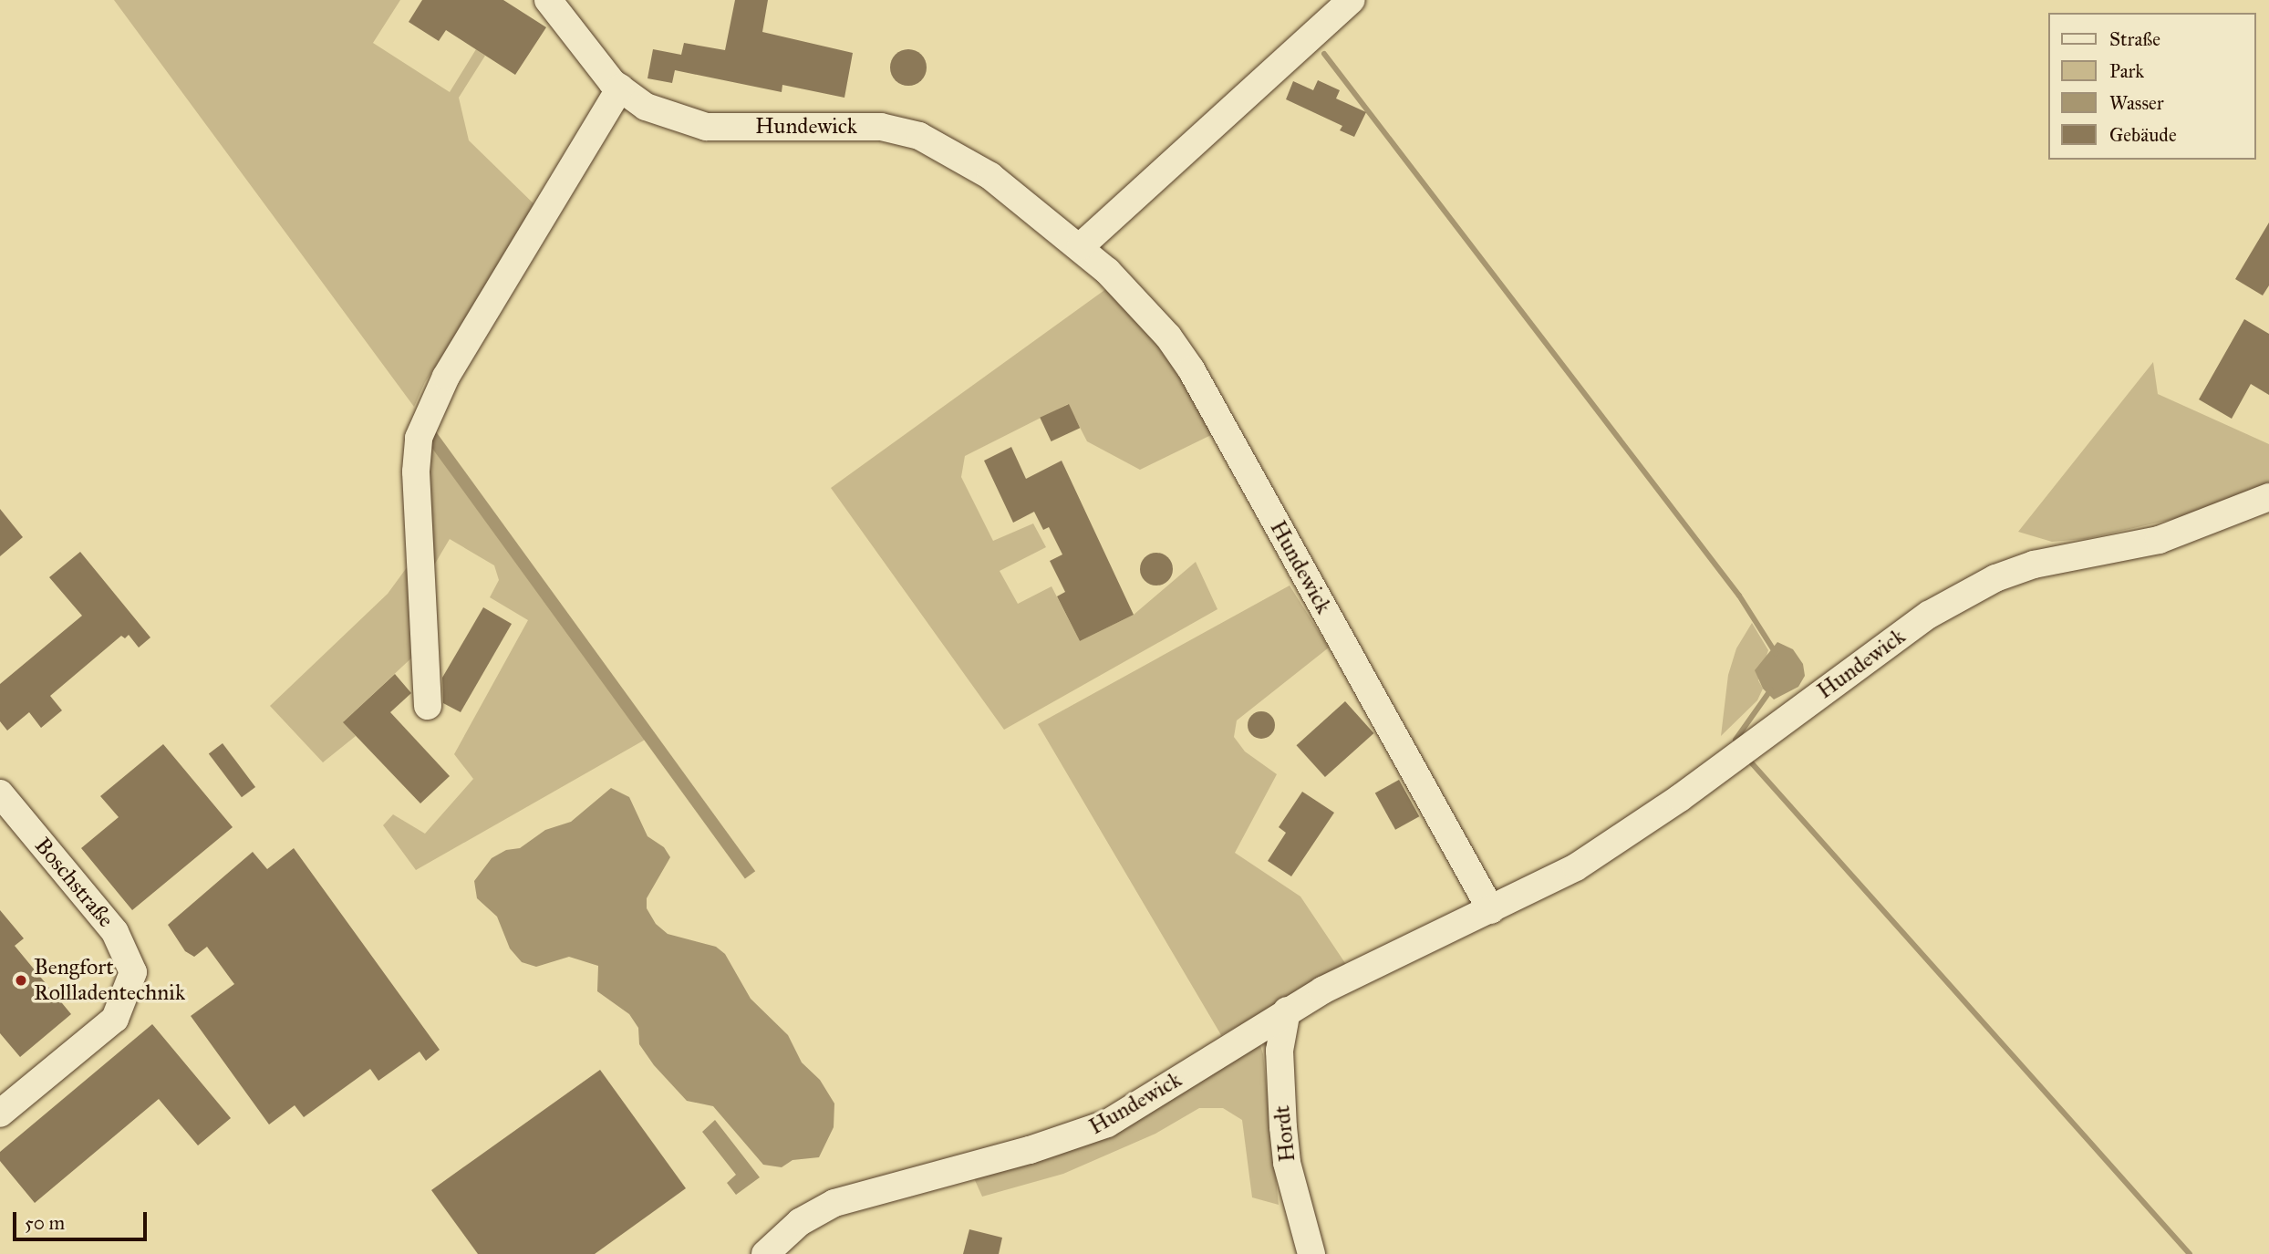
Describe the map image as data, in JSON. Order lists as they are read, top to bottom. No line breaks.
{"streets":{"street":["Hundewick","Boschstraße","Hordt"]},"crossings":[["Hundewick","Hordt"]],"places":["Bengfort Rollladentechnik"],"legend":["Straße","Park","Wasser","Gebäude"],"scale_bar":"50 m"}
